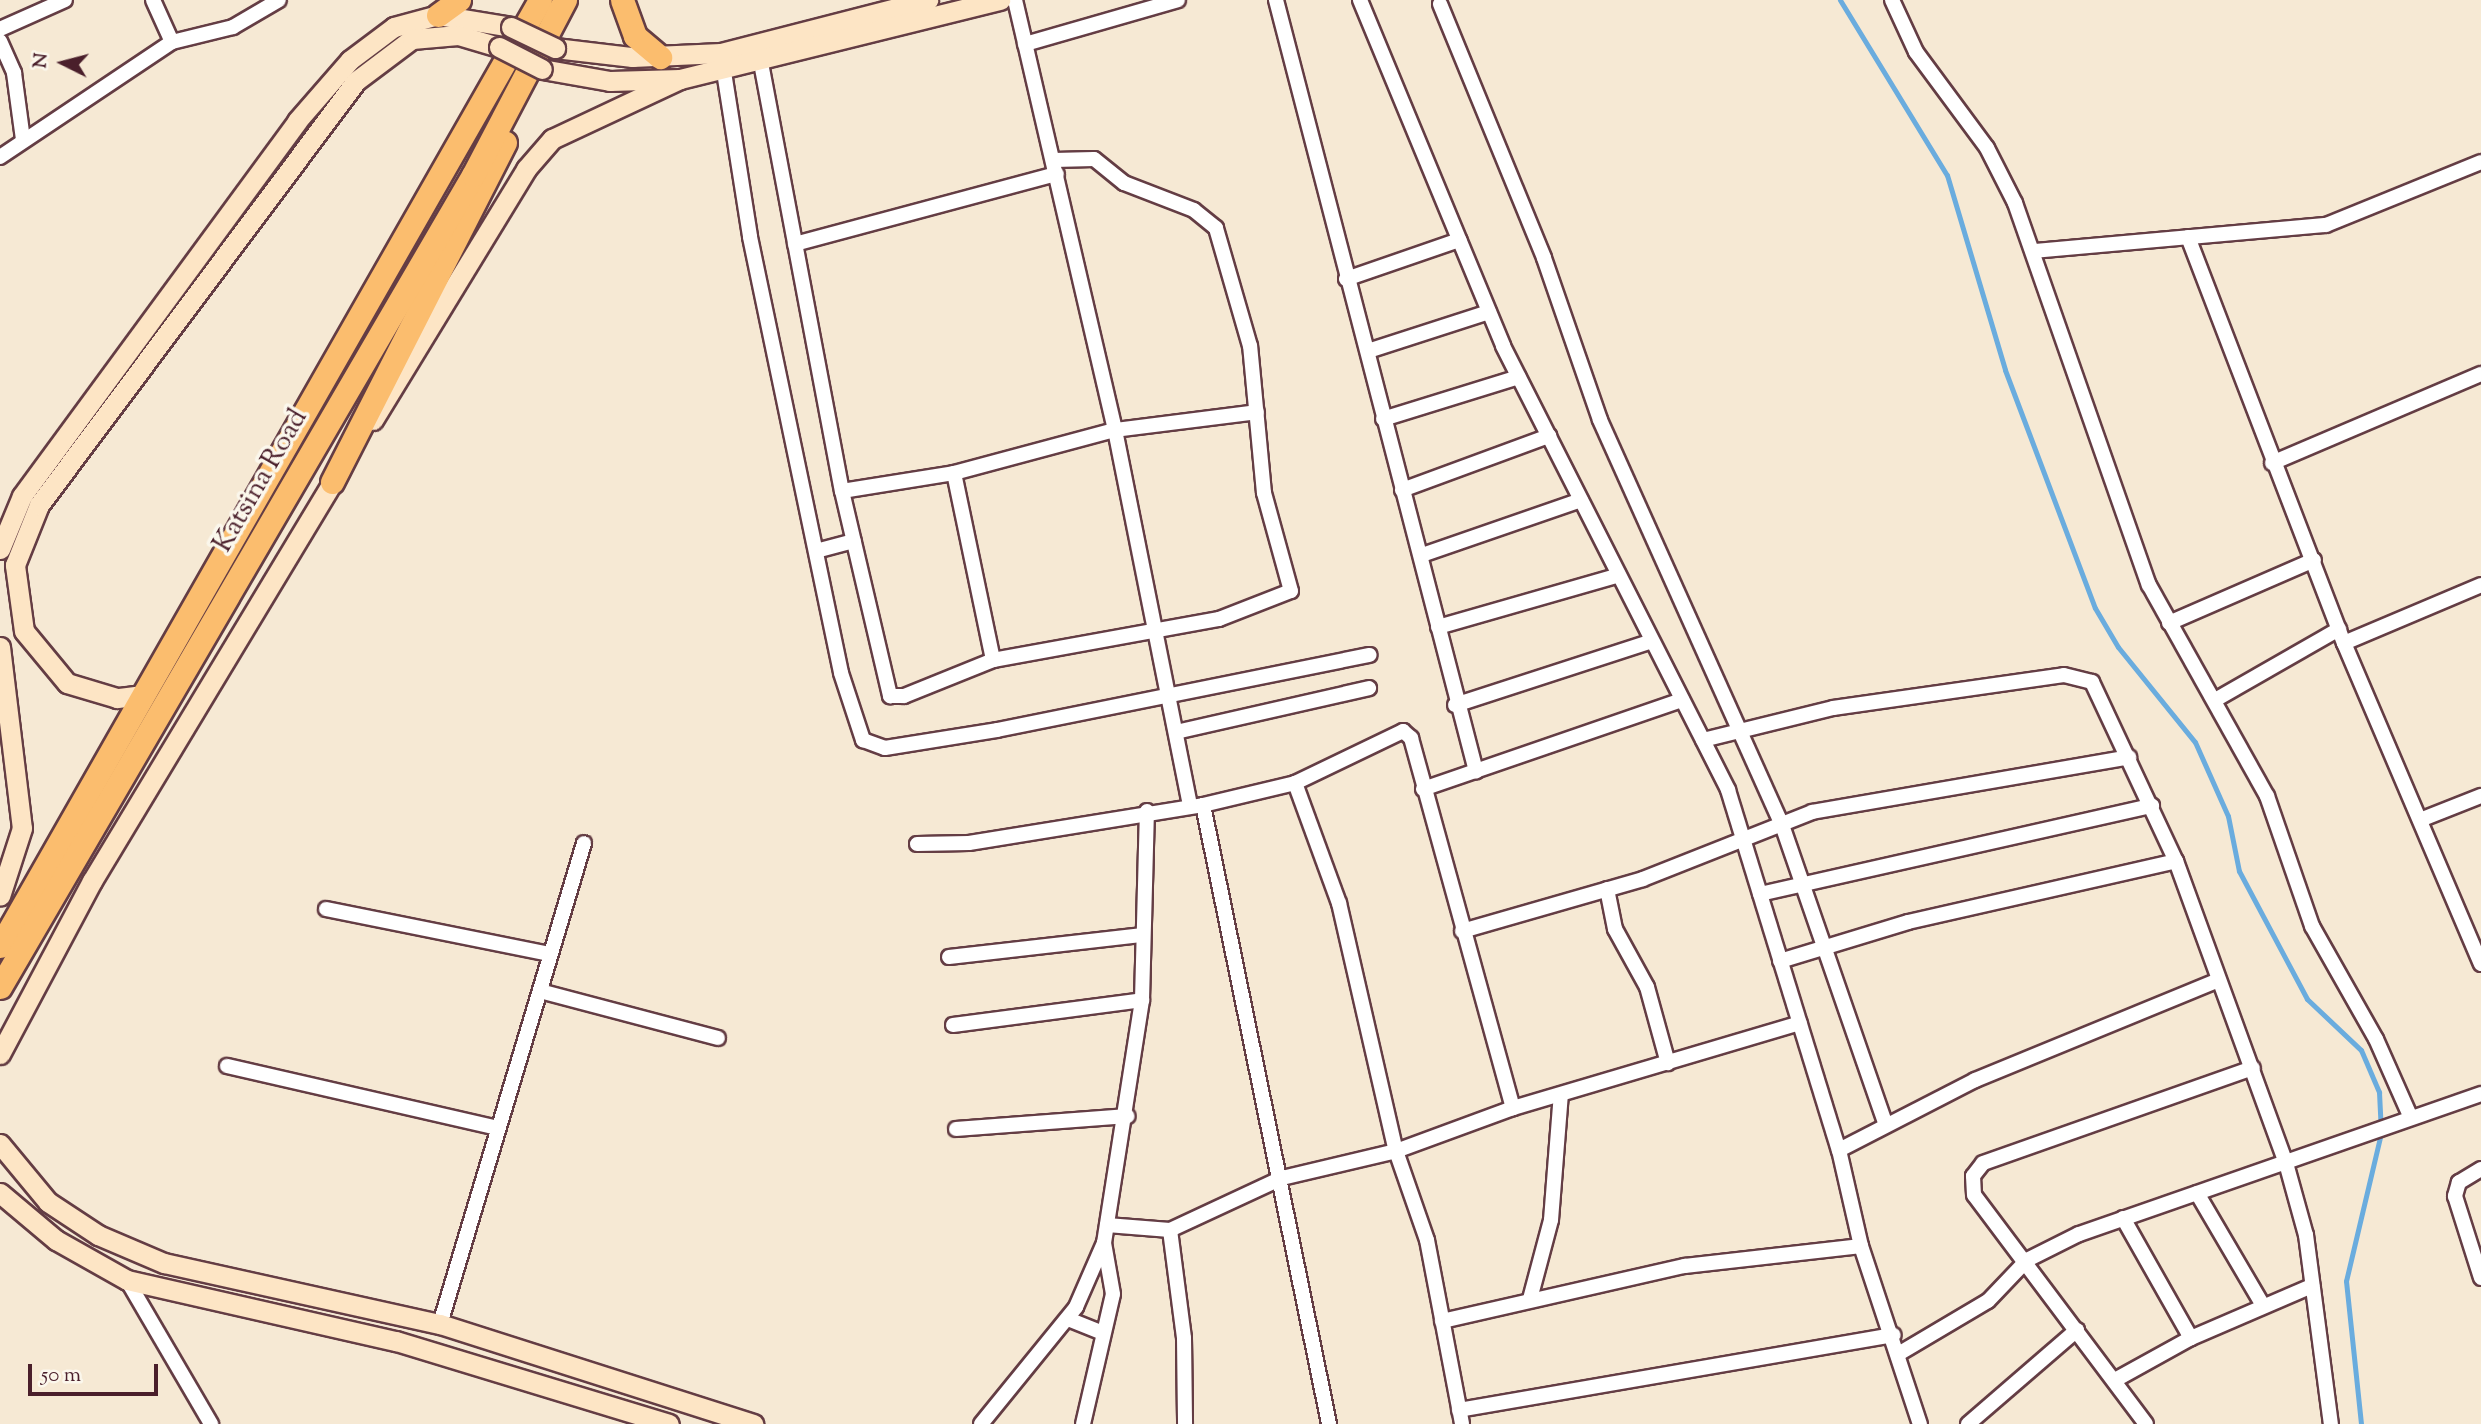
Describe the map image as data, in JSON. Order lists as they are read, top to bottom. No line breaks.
{"streets":{"highway":["Katsina Road"]},"scale_bar":"50 m","north":"left"}
